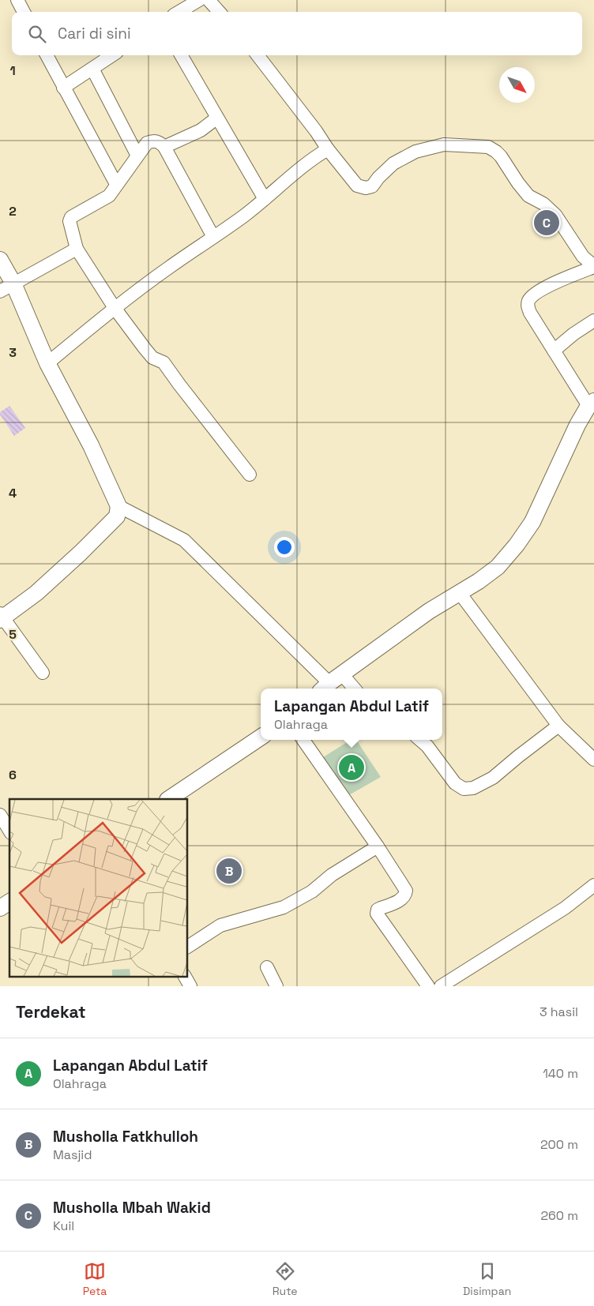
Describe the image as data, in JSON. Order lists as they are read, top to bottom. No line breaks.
{"north":"bottom right","page":{"search":"Cari di sini","pins":["C","A","B"],"popup":["Lapangan Abdul Latif","Olahraga"],"heading":["Terdekat","3 hasil"],"list":[{"mark":"A","name":"Lapangan Abdul Latif","note":"Olahraga","value":"140 m"},{"mark":"B","name":"Musholla Fatkhulloh","note":"Masjid","value":"200 m"},{"mark":"C","name":"Musholla Mbah Wakid","note":"Kuil","value":"260 m"}],"nav":["Peta","Rute","Disimpan"]},"grid":{"rows":["1","2","3","4","5","6"]}}
